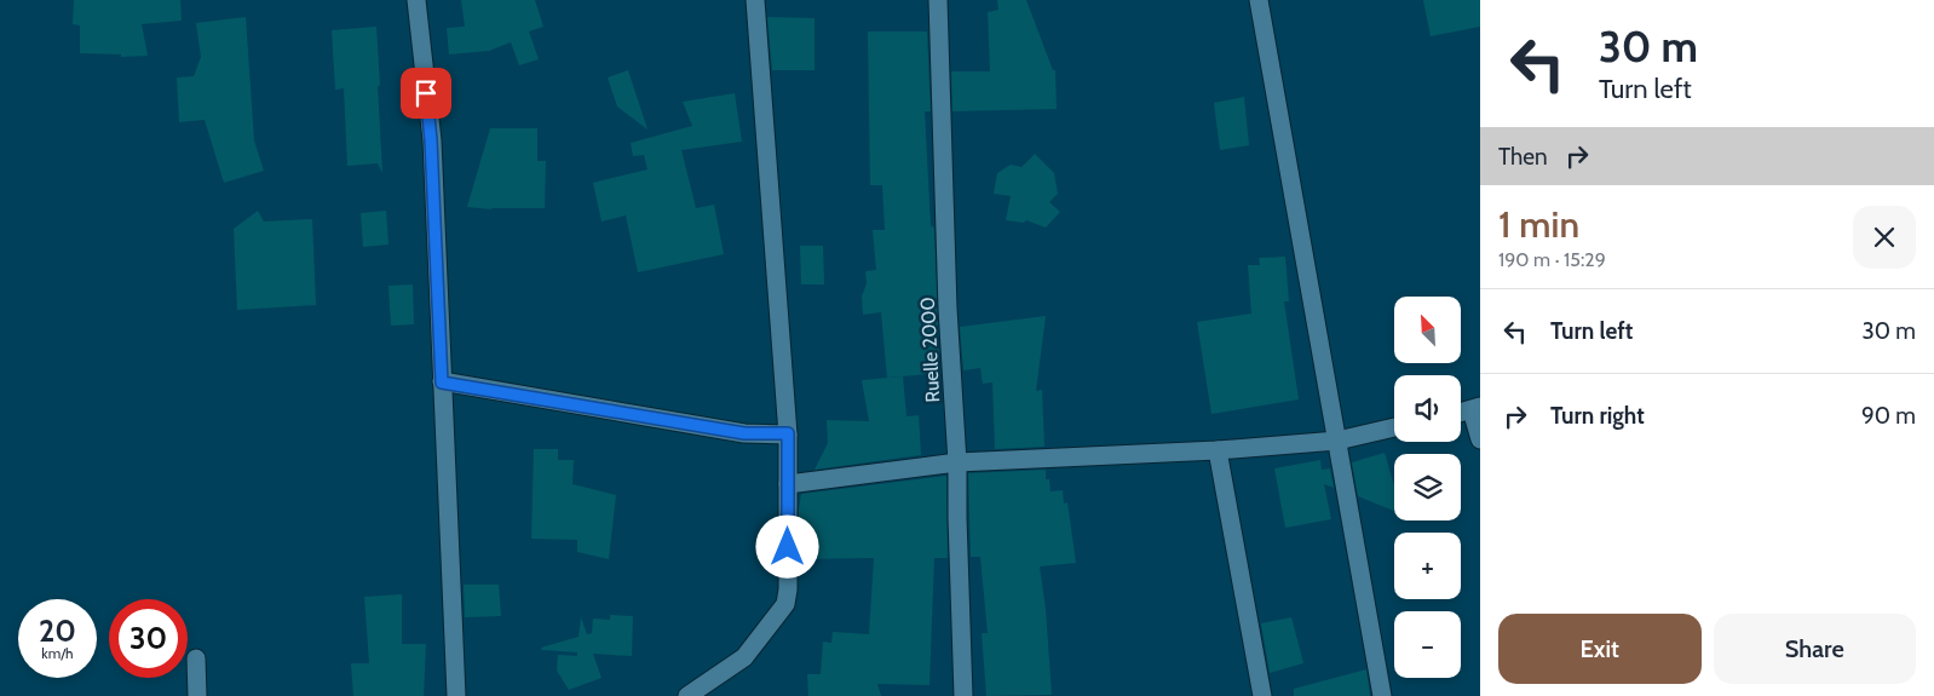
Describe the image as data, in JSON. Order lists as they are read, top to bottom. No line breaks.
{"streets":{"street":["Ruelle 2000"]},"north":"top left","page":{"turn":["30 m","Turn left"],"then":"Then","heading":["1 min","190 m · 15:29"],"list":[{"name":"Turn left","value":"30 m"},{"name":"Turn right","value":"90 m"}],"map_buttons":["+","−"],"speed":"20 km/h","limit":"30","buttons":["Exit","Share"]}}
